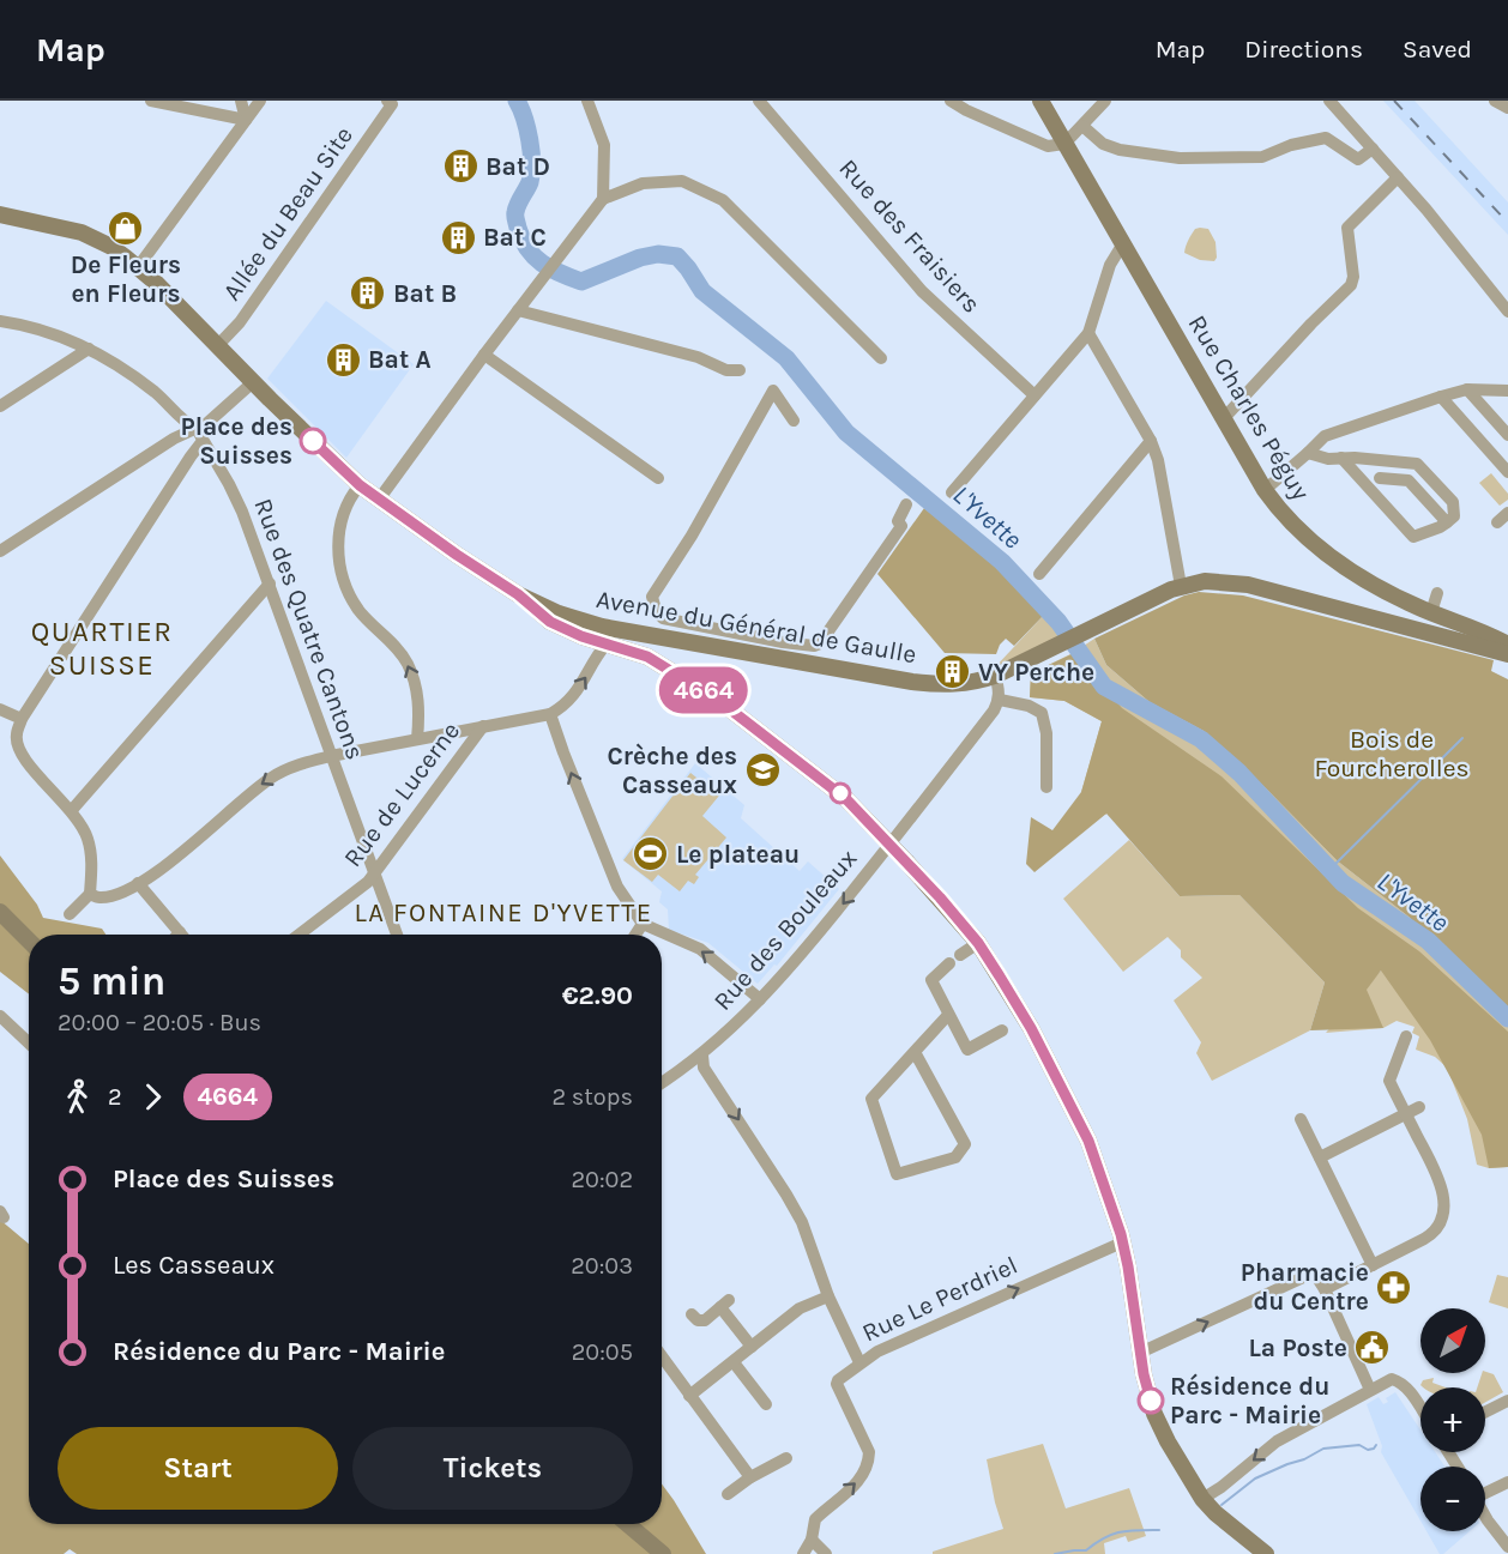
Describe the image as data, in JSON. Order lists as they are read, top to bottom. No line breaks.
{"streets":{"street":["Allée du Beau Site","Rue des Fraisiers","Rue Charles Péguy","Avenue du Général de Gaulle","Rue des Quatre Cantons","Rue de Lucerne","Rue des Bouleaux","Rue Le Perdriel"]},"crossings":[["Allée du Beau Site","Avenue du Général de Gaulle"],["Rue des Quatre Cantons","Rue de Lucerne"]],"one_way":["Rue des Bouleaux","Rue Le Perdriel"],"districts":["QUARTIER SUISSE","LA FONTAINE D'YVETTE"],"water":["L'Yvette"],"parks":["Bois de Fourcherolles"],"places":{"building":["Bat D","Bat C","Bat B","Bat A","VY Perche"],"shop":["De Fleurs en Fleurs"],"other":["Place des Suisses","Résidence du Parc - Mairie"],"school or university":["Crèche des Casseaux"],"sports":["Le plateau"],"pharmacy":["Pharmacie du Centre"],"public building":["La Poste"]},"lines":["bus line 4664"],"north":"top right","page":{"header":"Map","nav":["Map","Directions","Saved"],"on_map":"4664","heading":["5 min","20:00 – 20:05 · Bus","€2.90"],"legs":["2","4664","2 stops"],"list":[{"name":"Place des Suisses","value":"20:02"},{"name":"Les Casseaux","value":"20:03"},{"name":"Résidence du Parc - Mairie","value":"20:05"}],"map_buttons":["+","−"],"buttons":["Start","Tickets"]}}
